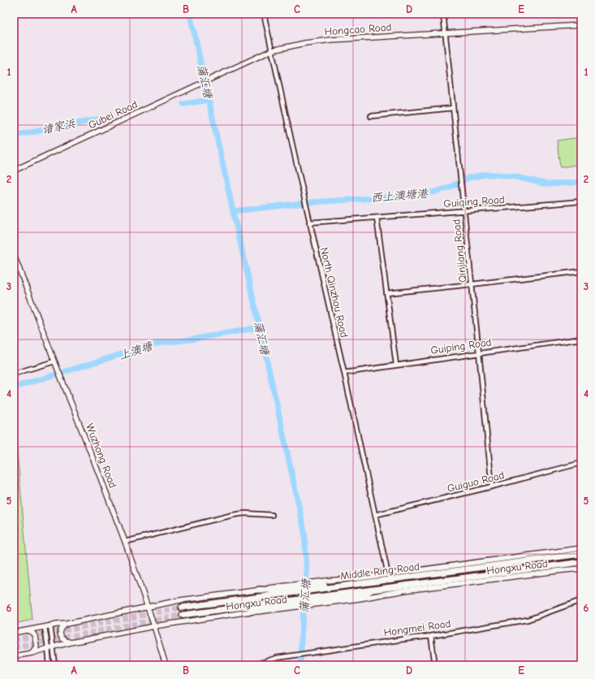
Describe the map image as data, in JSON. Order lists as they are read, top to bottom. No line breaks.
{"streets":{"highway":["Middle Ring Road"],"main road":["Hongcao Road","Gubei Road","Wuzhong Road","Hongxu Road"],"street":["Guiqing Road","Qinjiang Road","North Qinzhou Road","Guiping Road","Guiguo Road","Hongmei Road"]},"crossings":[["Hongcao Road","Gubei Road"],["Hongcao Road","Qinjiang Road"],["Hongcao Road","North Qinzhou Road"],["Guiqing Road","Qinjiang Road"],["Guiqing Road","North Qinzhou Road"],["Qinjiang Road","Guiping Road"],["Qinjiang Road","Guiguo Road"],["North Qinzhou Road","Guiping Road"],["North Qinzhou Road","Guiguo Road"],["North Qinzhou Road","Hongxu Road"],["Wuzhong Road","Hongxu Road"],["Hongxu Road","Middle Ring Road"]],"water":["蒲汇塘","诸家浜","西上澳塘港","上澳塘"],"grid":{"columns":["A","B","C","D","E"],"rows":["1","2","3","4","5","6"]}}
